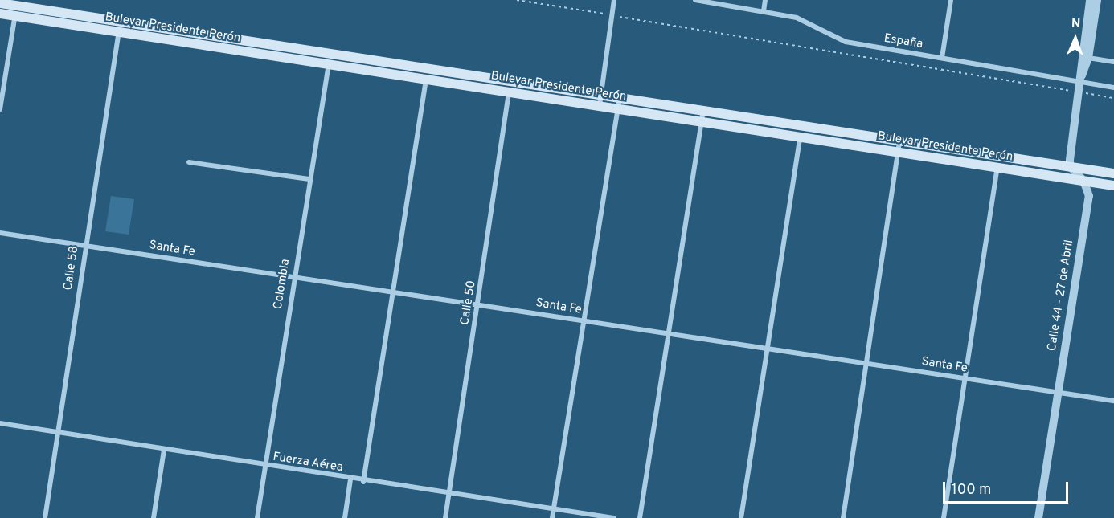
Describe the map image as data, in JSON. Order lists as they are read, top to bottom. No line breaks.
{"streets":{"main road":["Bulevar Presidente Perón"],"street":["España","Santa Fe","Calle 58","Colombia","Calle 44 - 27 de Abril","Calle 50","Fuerza Aérea"]},"crossings":[["Bulevar Presidente Perón","Calle 58"],["Bulevar Presidente Perón","Colombia"],["Bulevar Presidente Perón","Calle 44 - 27 de Abril"],["Bulevar Presidente Perón","Calle 50"],["Santa Fe","Calle 58"],["Santa Fe","Colombia"],["Santa Fe","Calle 44 - 27 de Abril"],["Santa Fe","Calle 50"],["Calle 58","Fuerza Aérea"],["Colombia","Fuerza Aérea"],["Calle 50","Fuerza Aérea"]],"scale_bar":"100 m","north":"top"}
